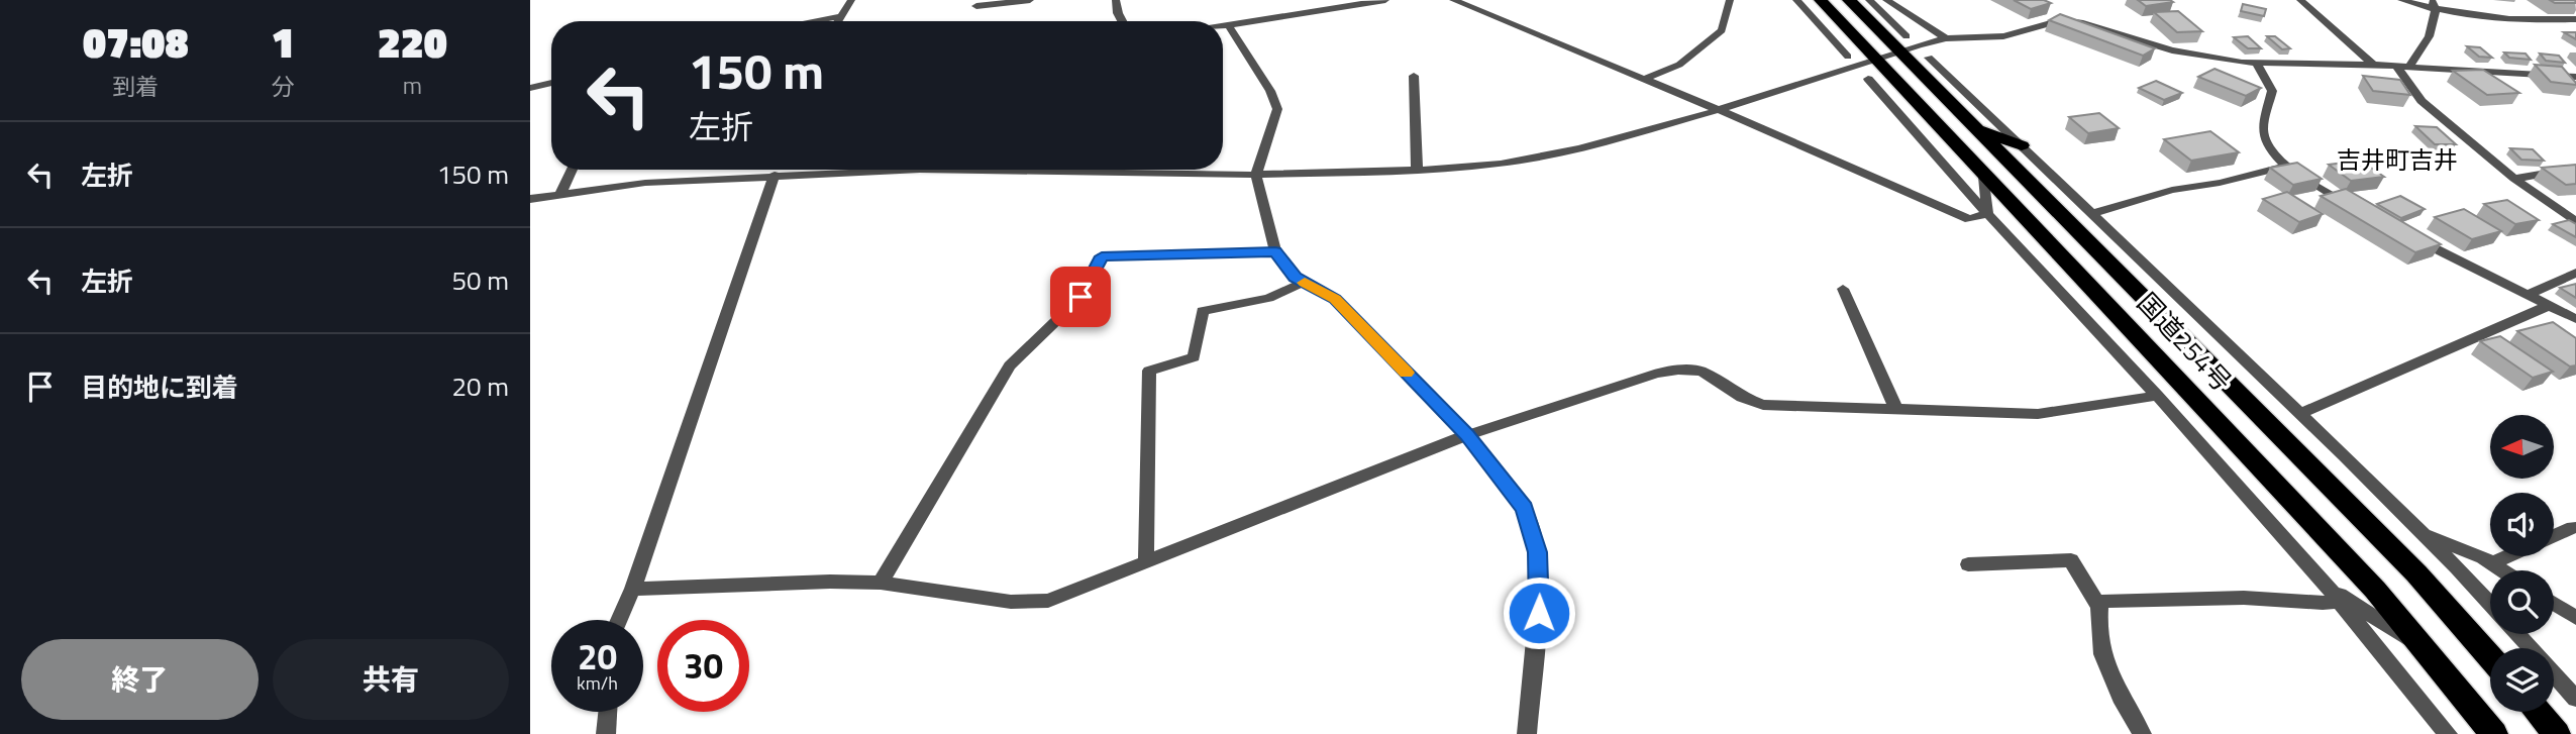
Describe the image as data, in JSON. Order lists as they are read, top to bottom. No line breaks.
{"streets":{"highway":["国道254号"]},"districts":["吉井町吉井"],"north":"left","page":{"eta":["07:08","到着","1","分","220","m"],"turn":["150 m","左折"],"list":[{"name":"左折","value":"150 m"},{"name":"左折","value":"50 m"},{"name":"目的地に到着","value":"20 m"}],"speed":"20 km/h","limit":"30","buttons":["終了","共有"]}}
